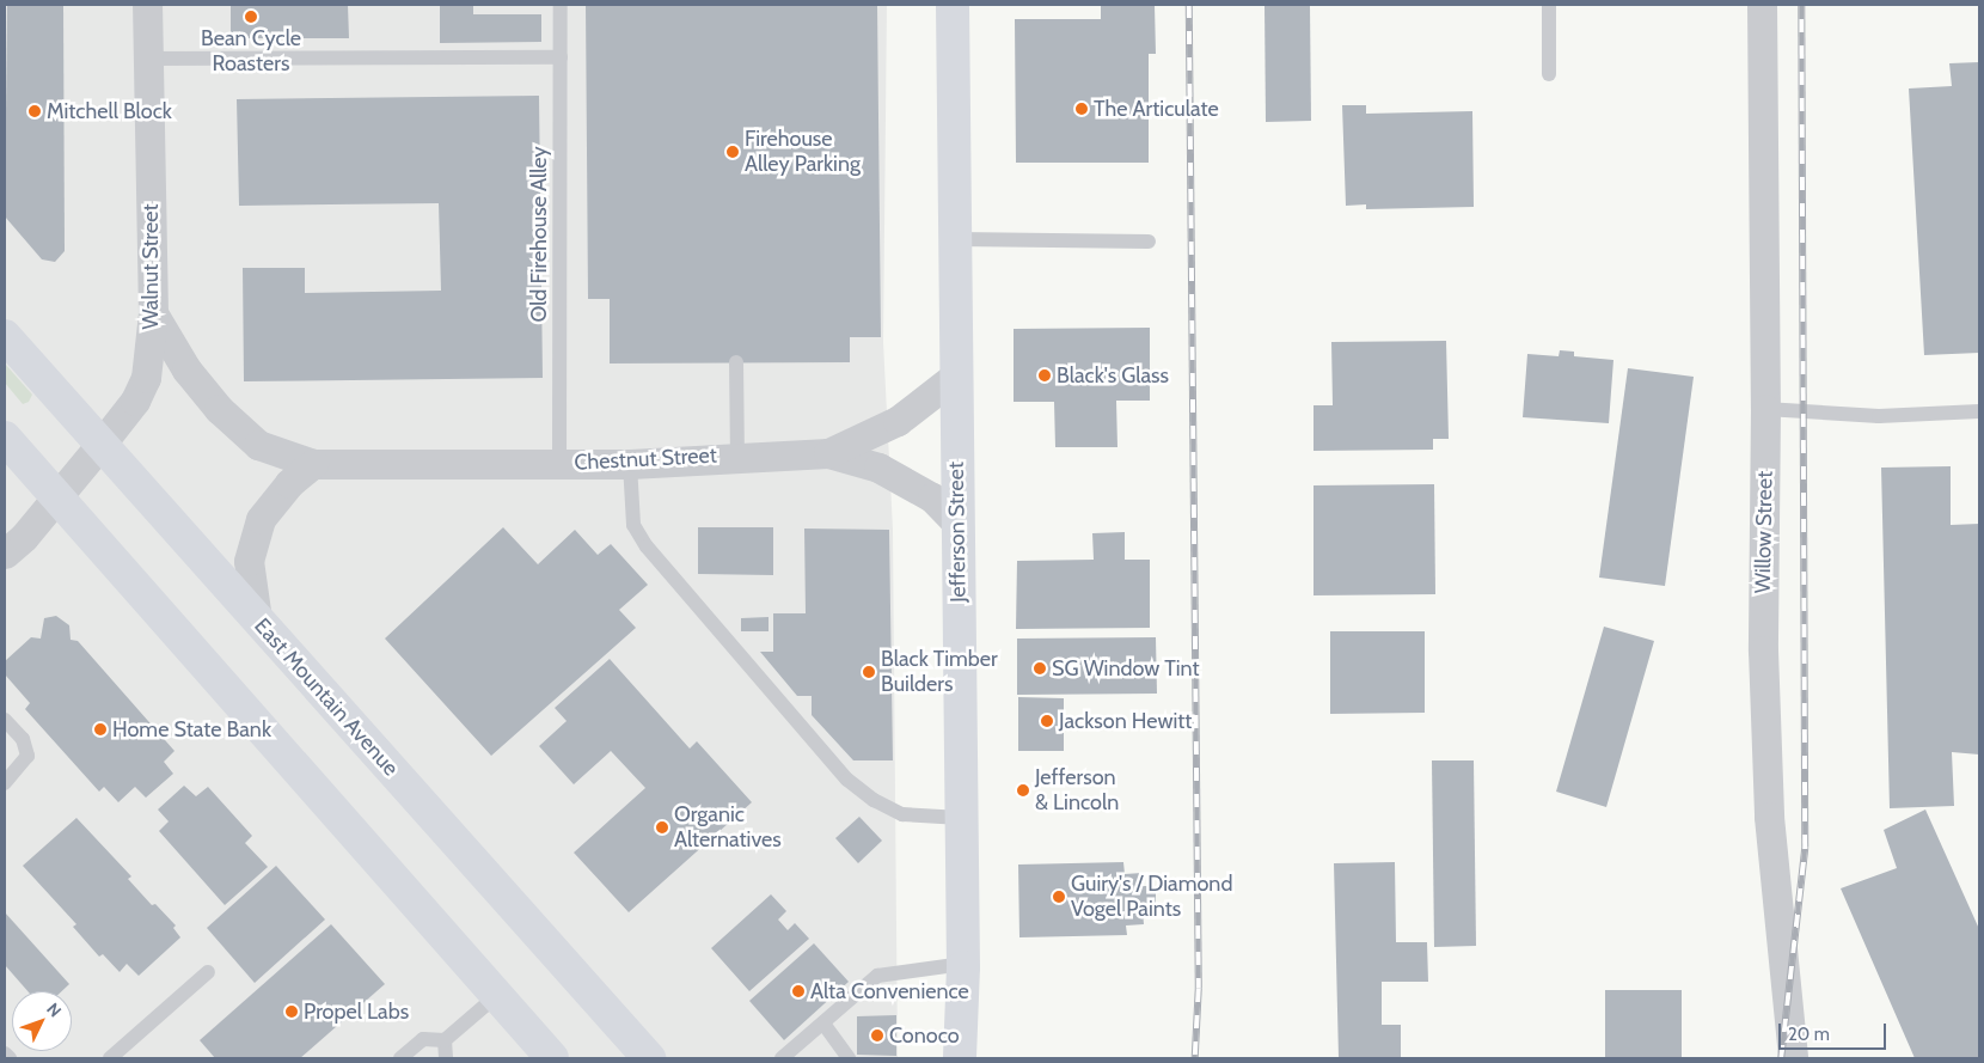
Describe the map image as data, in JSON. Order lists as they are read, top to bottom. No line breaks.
{"streets":{"main road":["Jefferson Street","East Mountain Avenue"],"street":["Walnut Street","Chestnut Street","Willow Street"],"lane":["Old Firehouse Alley"]},"crossings":[["Old Firehouse Alley","Chestnut Street"],["Walnut Street","Chestnut Street"],["Walnut Street","East Mountain Avenue"],["Chestnut Street","Jefferson Street"]],"places":["Bean Cycle Roasters","The Articulate","Mitchell Block","Firehouse Alley Parking","Black's Glass","SG Window Tint","Black Timber Builders","Jackson Hewitt","Home State Bank","Jefferson & Lincoln","Organic Alternatives","Guiry's / Diamond Vogel Paints","Alta Convenience","Propel Labs","Conoco"],"scale_bar":"20 m","north":"top right"}
